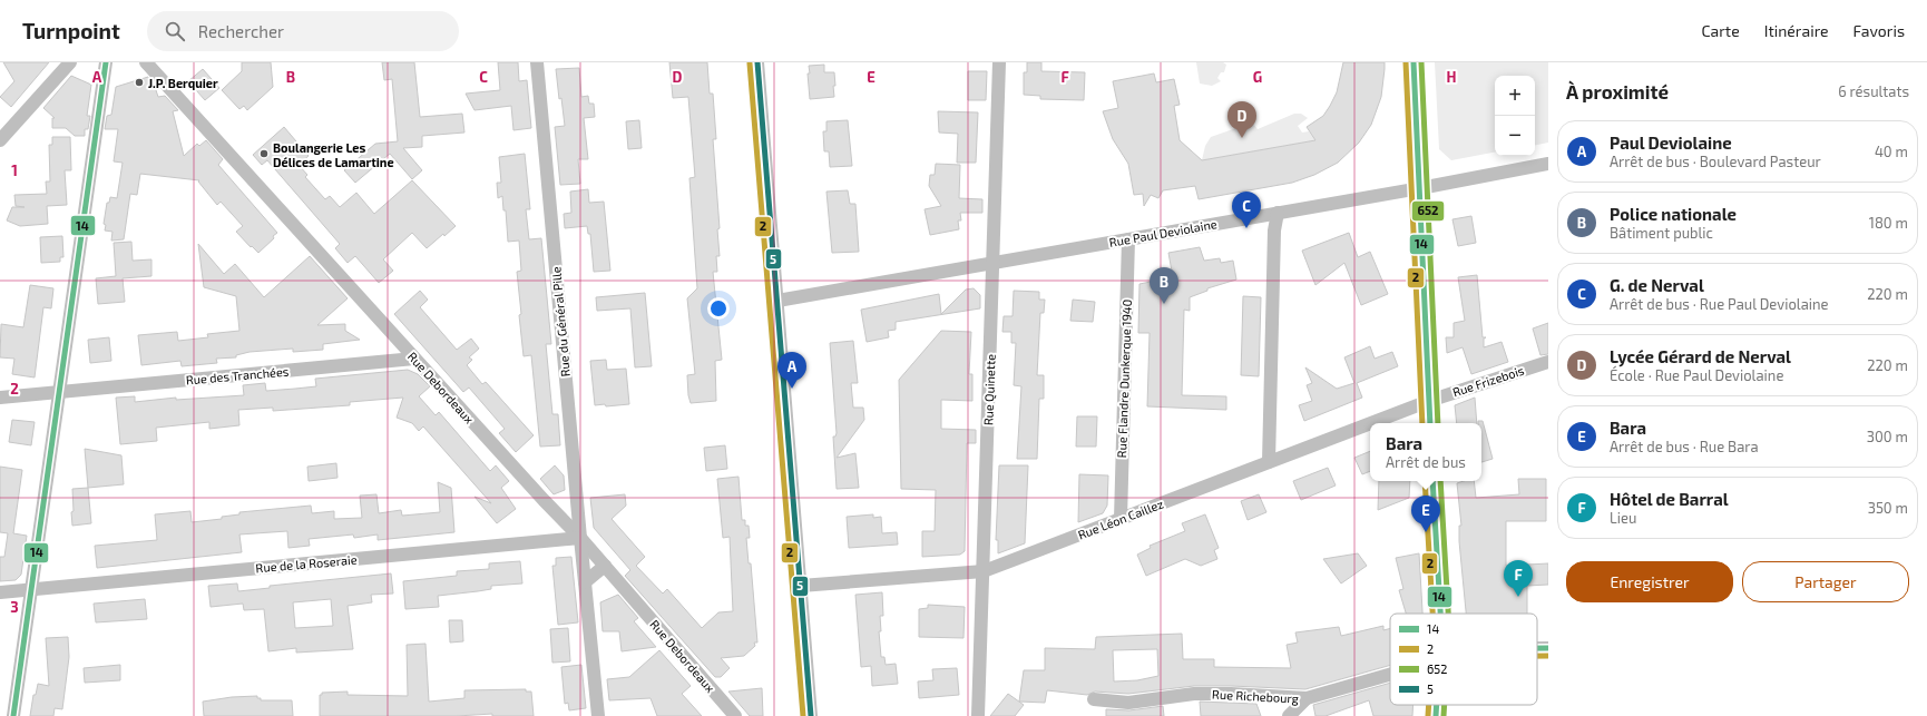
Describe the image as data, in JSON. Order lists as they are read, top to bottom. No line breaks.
{"streets":{"street":["Rue Paul Deviolaine","Rue du Général Pille","Rue des Tranchées","Rue Flandre Dunkerque 1940","Rue Frizebois","Rue Debordeaux","Rue Quinette","Rue Léon Caillez","Rue de la Roseraie","Rue Richebourg"]},"crossings":[["Rue Paul Deviolaine","Rue Flandre Dunkerque 1940"],["Rue Paul Deviolaine","Rue Quinette"],["Rue du Général Pille","Rue Debordeaux"],["Rue du Général Pille","Rue de la Roseraie"],["Rue des Tranchées","Rue Debordeaux"],["Rue Flandre Dunkerque 1940","Rue Léon Caillez"],["Rue Frizebois","Rue Léon Caillez"],["Rue Debordeaux","Rue de la Roseraie"],["Rue Quinette","Rue Léon Caillez"]],"places":["J.P. Berquier","Boulangerie Les Délices de Lamartine"],"lines":["transit line 14","transit line 2","transit line 652","transit line 5"],"legend":["14","2","652","5"],"page":{"header":"Turnpoint","search":"Rechercher","nav":["Carte","Itinéraire","Favoris"],"heading":["À proximité","6 résultats"],"map_buttons":["+","−"],"pins":["D","C","B","A","E","F"],"list":[{"mark":"A","name":"Paul Deviolaine","note":"Arrêt de bus · Boulevard Pasteur","value":"40 m"},{"mark":"B","name":"Police nationale","note":"Bâtiment public","value":"180 m"},{"mark":"C","name":"G. de Nerval","note":"Arrêt de bus · Rue Paul Deviolaine","value":"220 m"},{"mark":"D","name":"Lycée Gérard de Nerval","note":"École · Rue Paul Deviolaine","value":"220 m"},{"mark":"E","name":"Bara","note":"Arrêt de bus · Rue Bara","value":"300 m"},{"mark":"F","name":"Hôtel de Barral","note":"Lieu","value":"350 m"}],"popup":["Bara","Arrêt de bus"],"buttons":["Enregistrer","Partager"]},"grid":{"columns":["A","B","C","D","E","F","G","H"],"rows":["1","2","3"]}}
